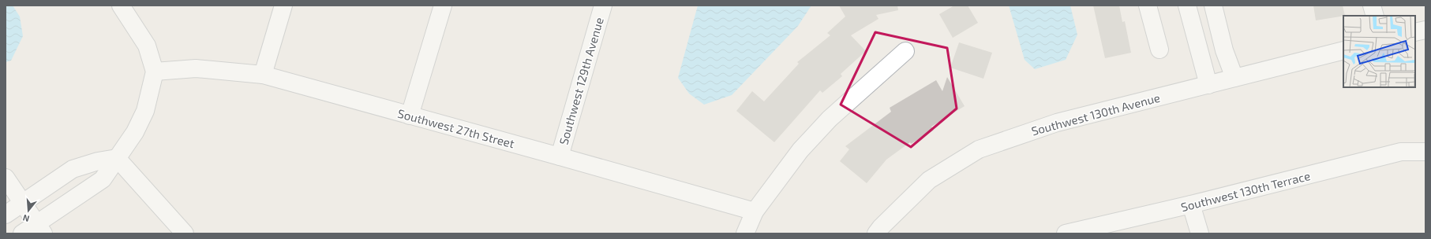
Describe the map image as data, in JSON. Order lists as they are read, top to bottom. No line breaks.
{"streets":{"street":["Southwest 129th Avenue","Southwest 130th Avenue","Southwest 27th Street","Southwest 130th Terrace"]},"crossings":[["Southwest 129th Avenue","Southwest 27th Street"]],"north":"bottom"}
